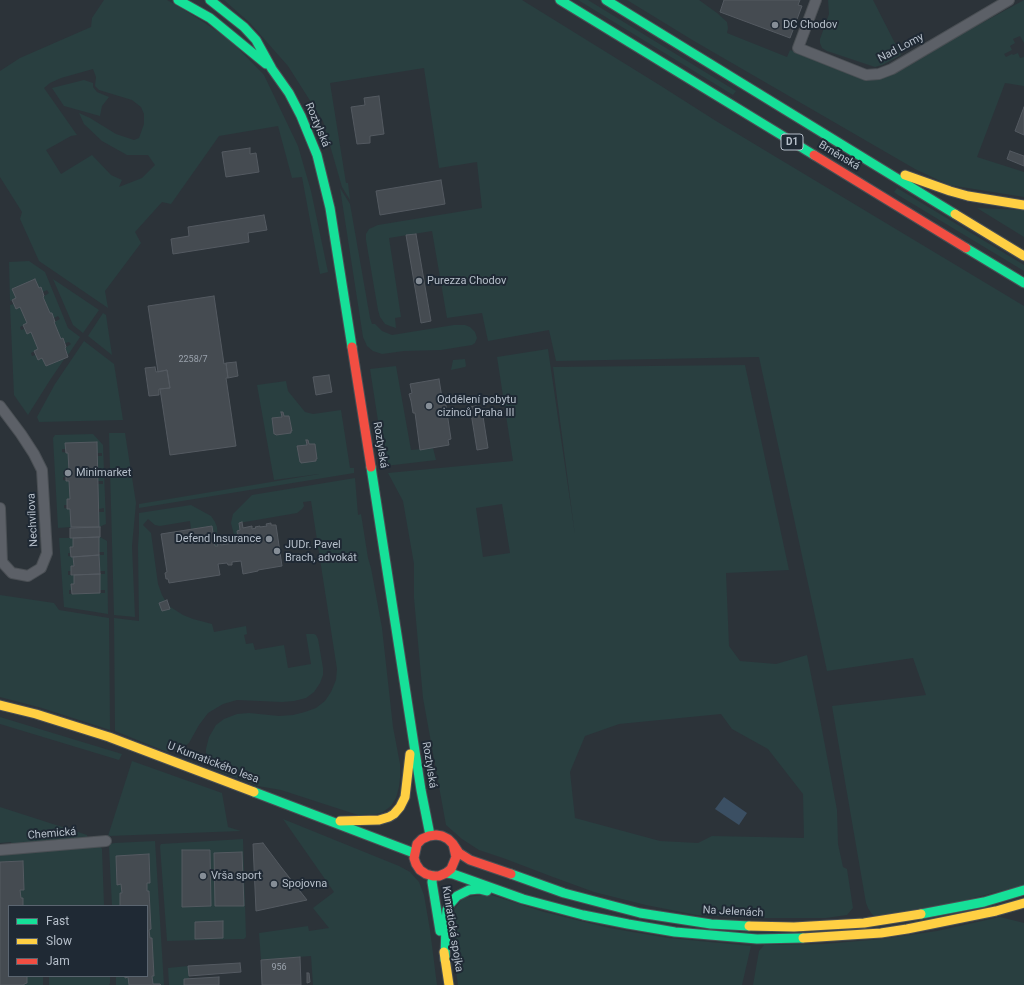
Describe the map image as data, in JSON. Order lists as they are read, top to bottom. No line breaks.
{"streets":{"main road":["Roztylská","D1","Brněnská","U Kunratického lesa","Na Jelenách","Kunratická spojka"],"street":["Nad Lomy","Nechvílova","Chemická"]},"crossings":[["Roztylská","U Kunratického lesa"],["Roztylská","Na Jelenách"],["Roztylská","Kunratická spojka"],["U Kunratického lesa","Na Jelenách"],["U Kunratického lesa","Kunratická spojka"],["Na Jelenách","Kunratická spojka"]],"places":["DC Chodov","Purezza Chodov","Oddělení pobytu cizinců Praha III","Minimarket","Defend Insurance","JUDr. Pavel Brach, advokát","Vrša sport","Spojovna"],"house_numbers":["2258/7","956"],"legend":["Fast","Slow","Jam"]}
